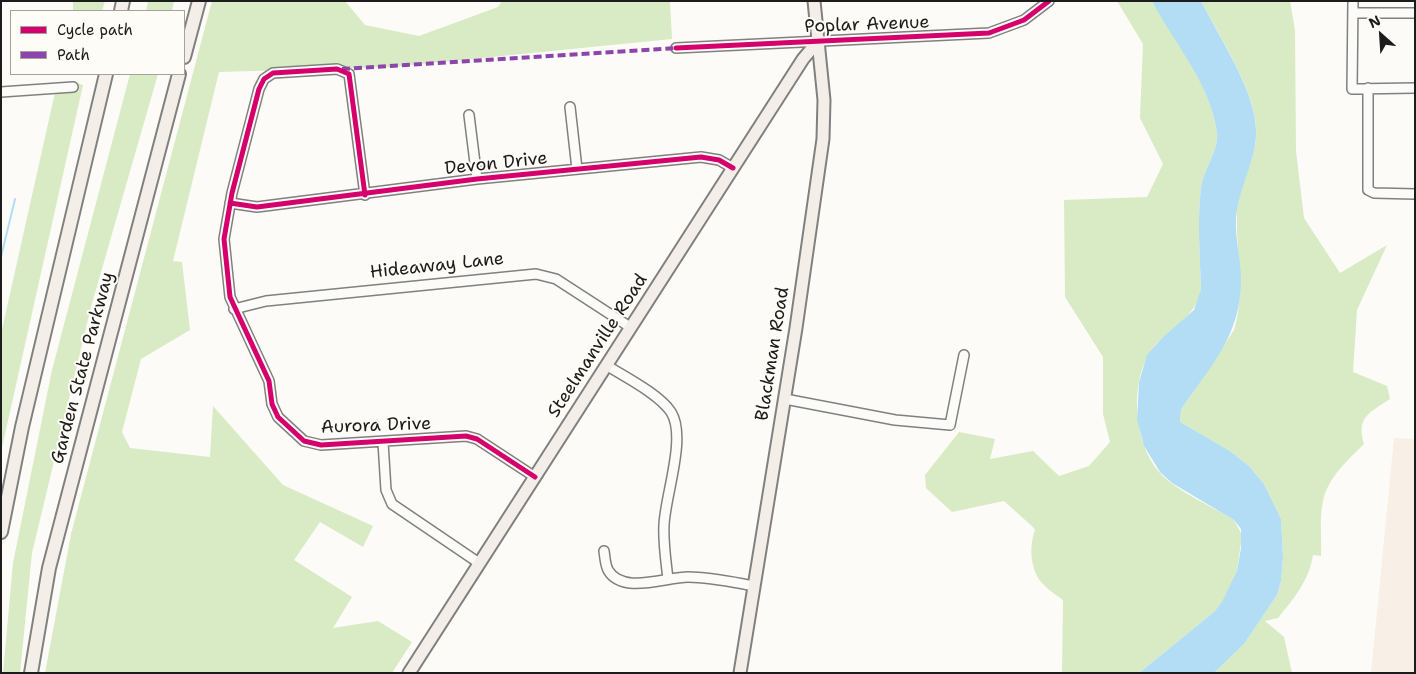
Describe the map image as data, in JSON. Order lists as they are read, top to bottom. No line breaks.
{"streets":{"highway":["Garden State Parkway"],"main road":["Steelmanville Road","Blackman Road"],"street":["Poplar Avenue","Devon Drive","Hideaway Lane","Aurora Drive"]},"crossings":[["Poplar Avenue","Steelmanville Road"],["Poplar Avenue","Blackman Road"],["Devon Drive","Steelmanville Road"],["Devon Drive","Aurora Drive"],["Hideaway Lane","Steelmanville Road"],["Hideaway Lane","Aurora Drive"],["Steelmanville Road","Blackman Road"],["Steelmanville Road","Aurora Drive"]],"legend":["Cycle path","Path"],"north":"top left"}
